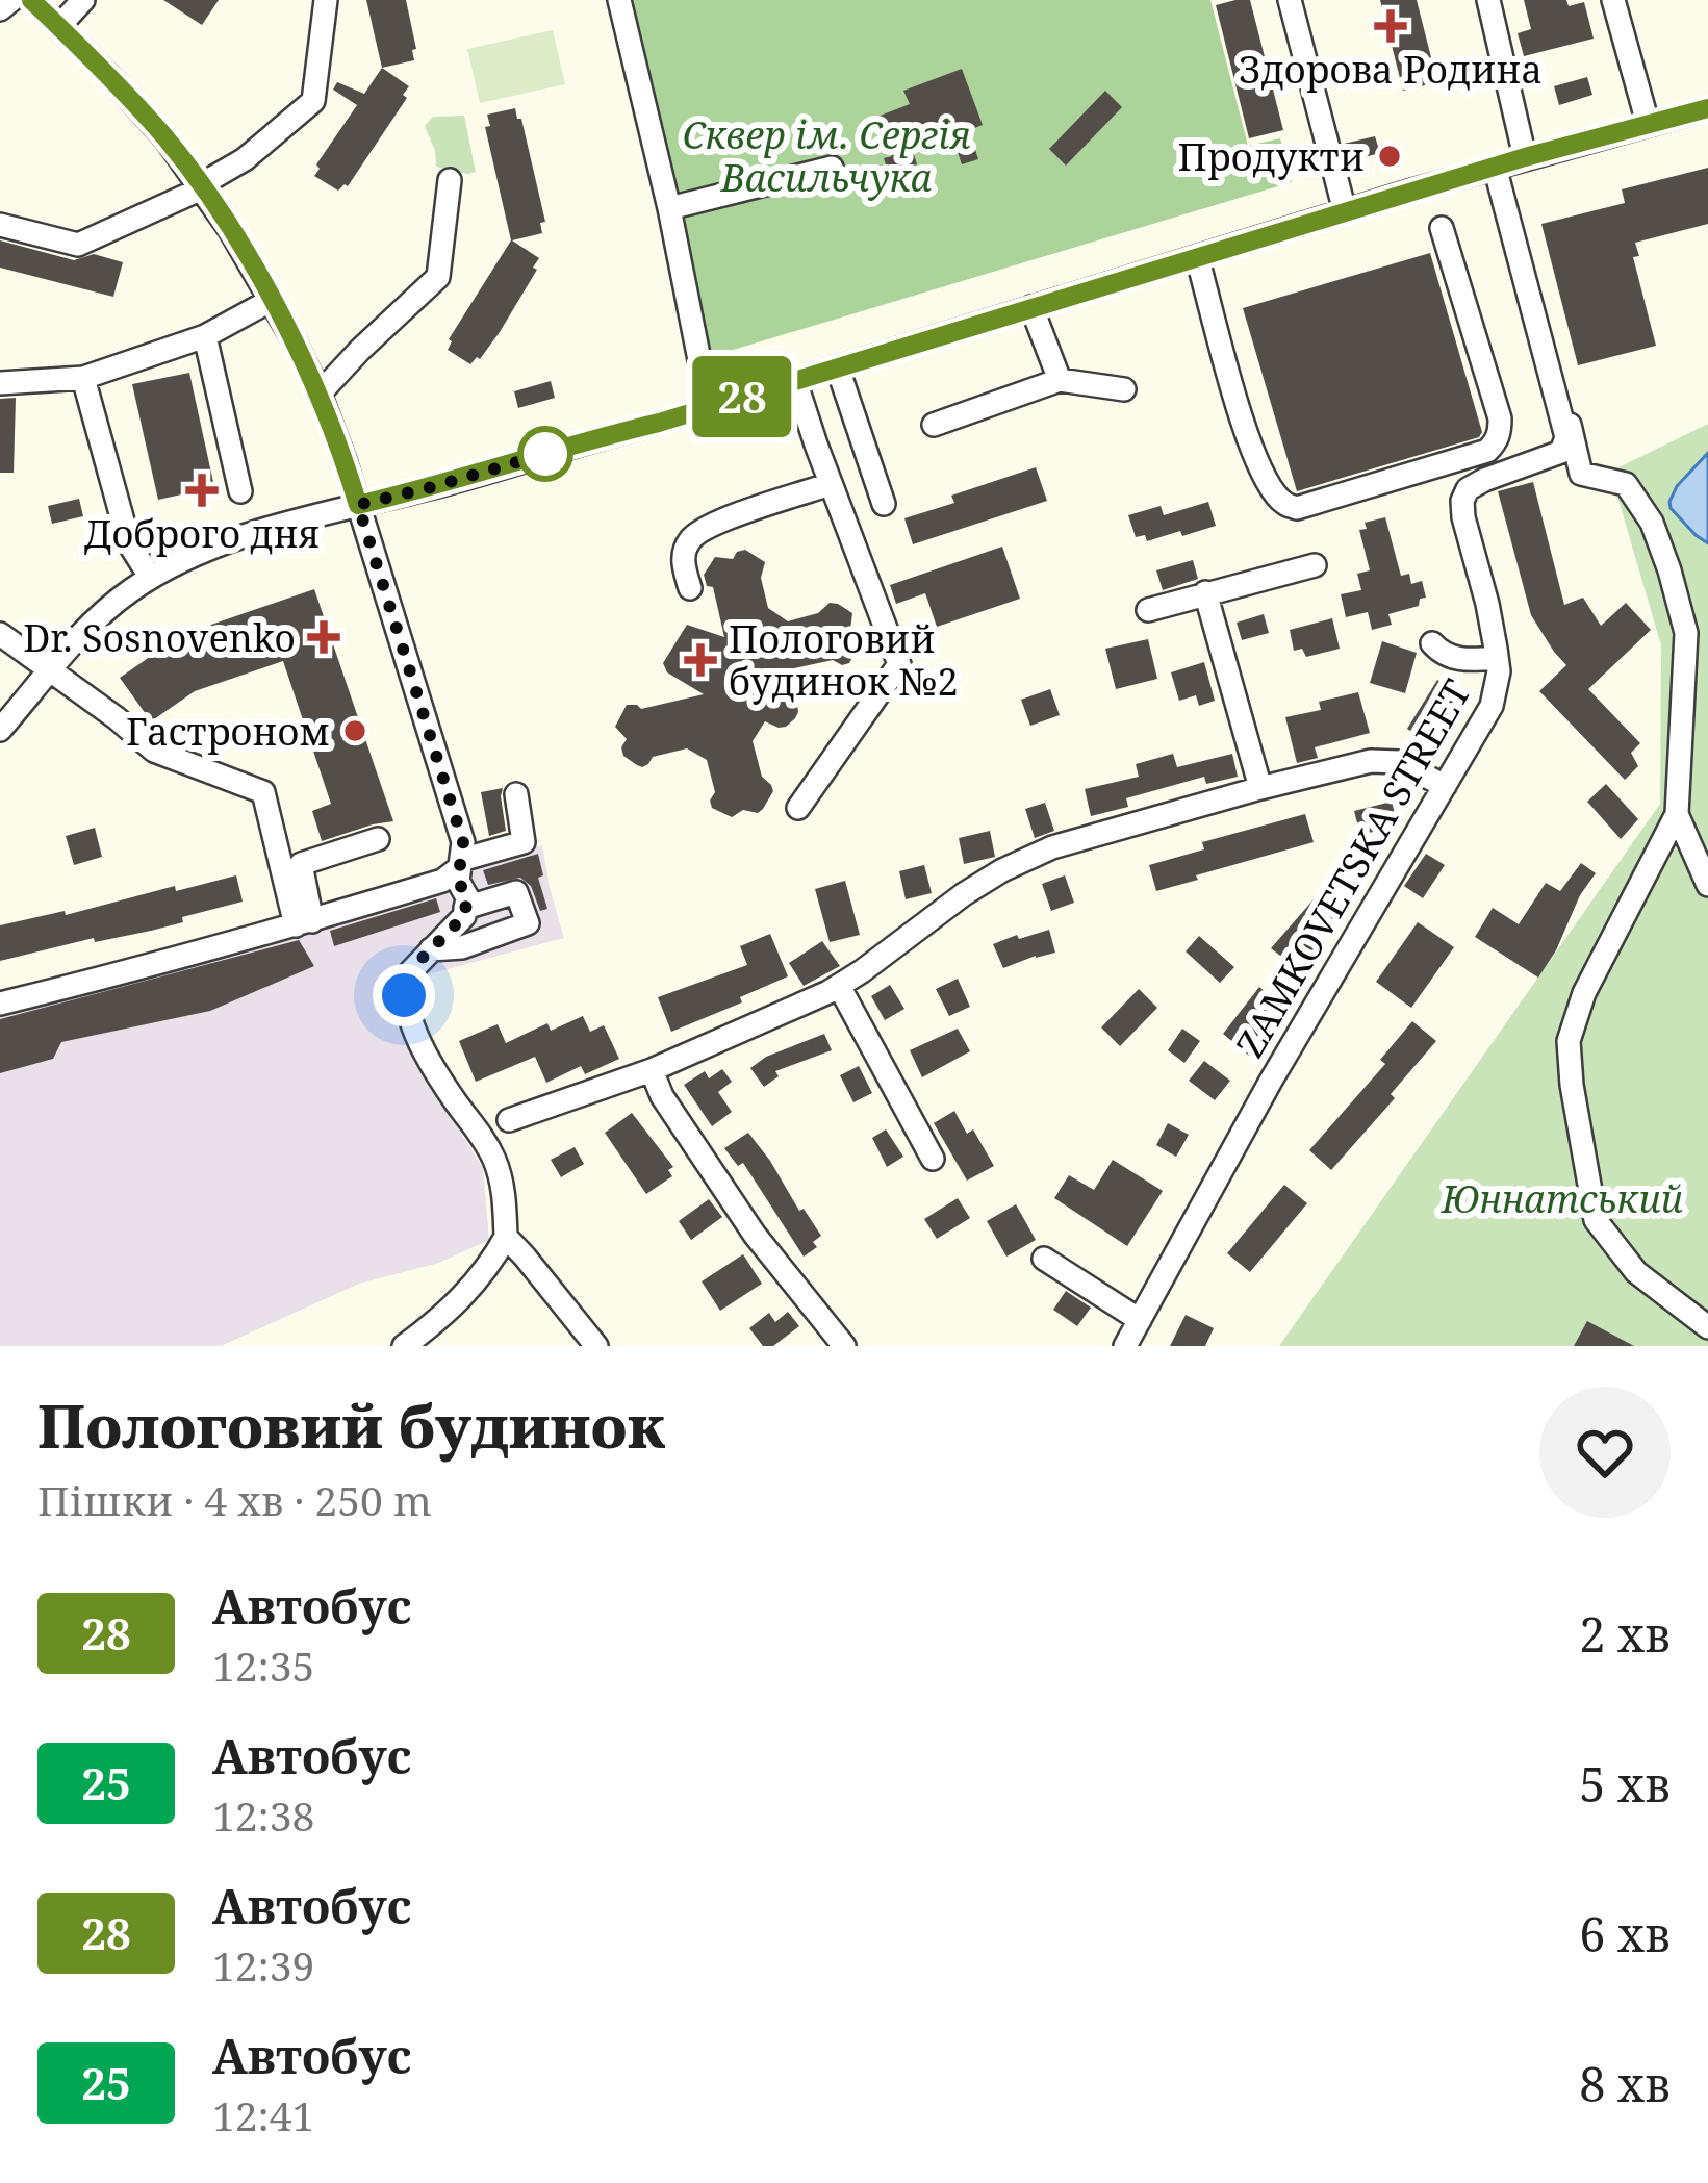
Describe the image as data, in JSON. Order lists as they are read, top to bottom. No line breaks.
{"streets":{"street":["ZAMKOVETSKA STREET"]},"parks":["Сквер ім. Сергія Васильчука","Юннатський"],"places":{"health":["Здорова Родина","Доброго дня","Dr. Sosnovenko","Пологовий будинок №2"],"other":["Продукти","Гастроном"]},"lines":["bus line 28"],"page":{"on_map":"28","heading":["Пологовий будинок","Пішки · 4 хв · 250 m"],"list":[{"mark":"28","name":"Автобус","note":"12:35","value":"2 хв"},{"mark":"25","name":"Автобус","note":"12:38","value":"5 хв"},{"mark":"28","name":"Автобус","note":"12:39","value":"6 хв"},{"mark":"25","name":"Автобус","note":"12:41","value":"8 хв"}]}}
